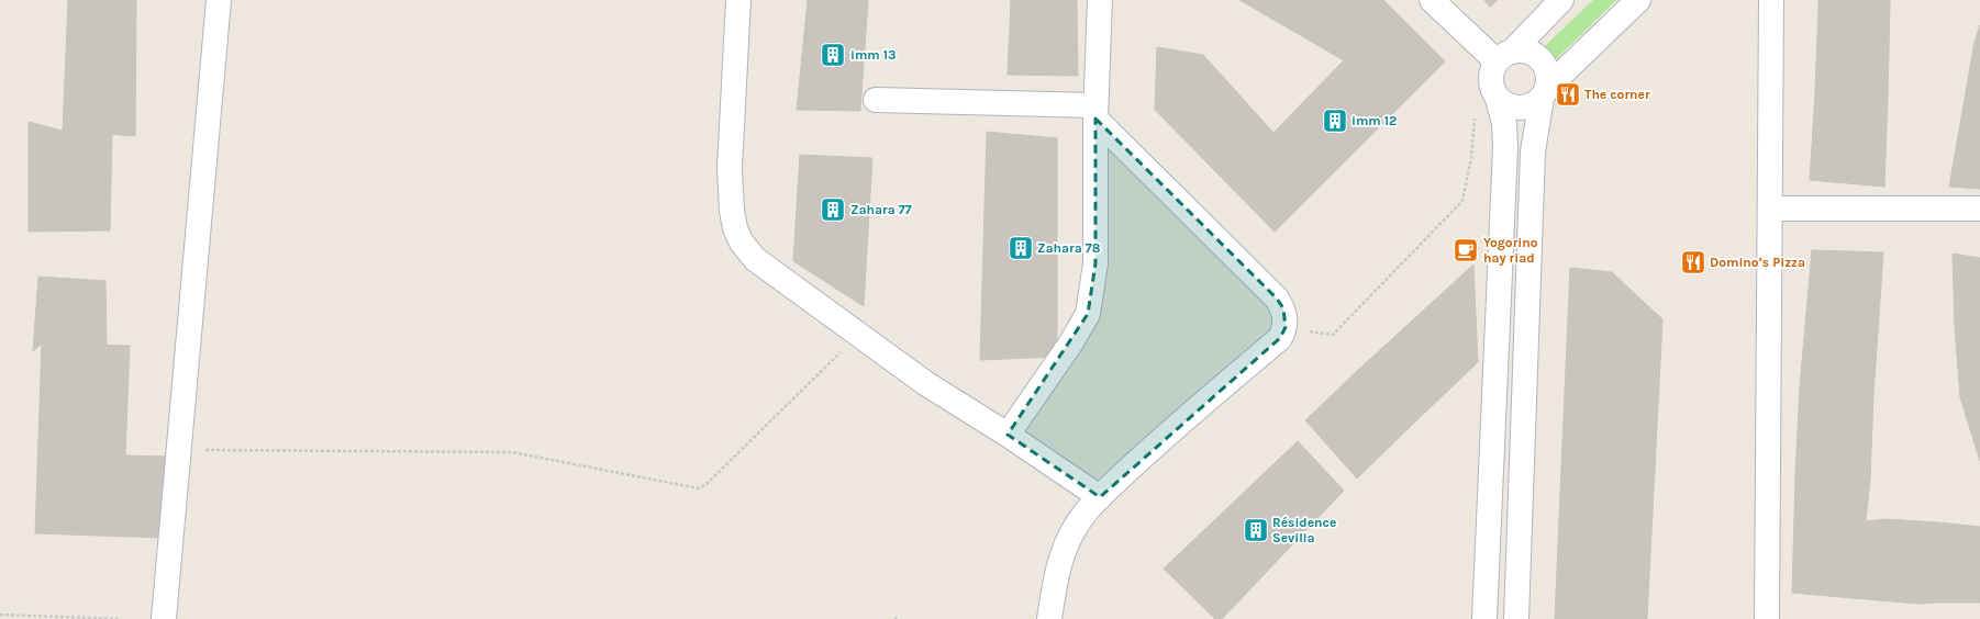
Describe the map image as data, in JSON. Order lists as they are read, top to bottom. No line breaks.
{"places":{"building":["imm 13","imm 12","Zahara 77","Zahara 78","Résidence Sevilla"],"restaurant":["The corner","Domino’s Pizza"],"cafe":["Yogorino hay riad"]}}
